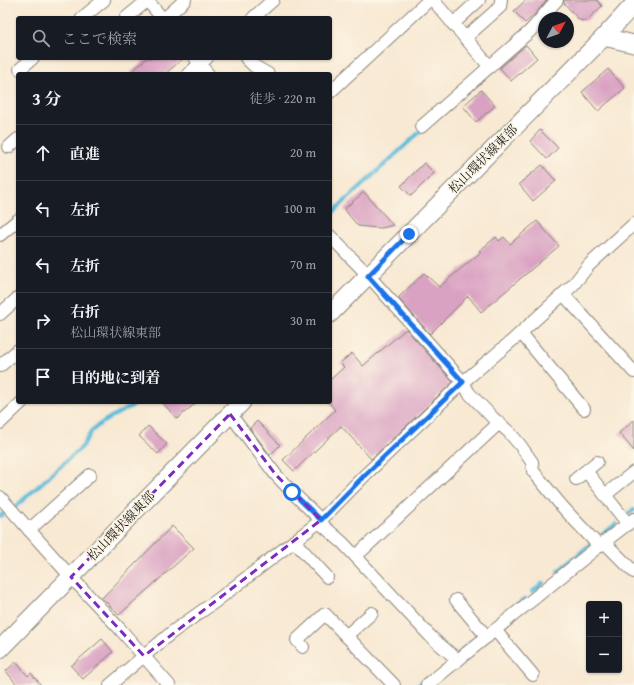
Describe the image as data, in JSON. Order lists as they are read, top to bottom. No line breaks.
{"streets":{"street":["松山環状線東部"]},"north":"top right","page":{"search":"ここで検索","heading":["3 分","徒歩 · 220 m"],"list":[["直進","20 m"],["左折","100 m"],["左折","70 m"],["右折","松山環状線東部","30 m"],"目的地に到着"],"map_buttons":["+","−"]}}
